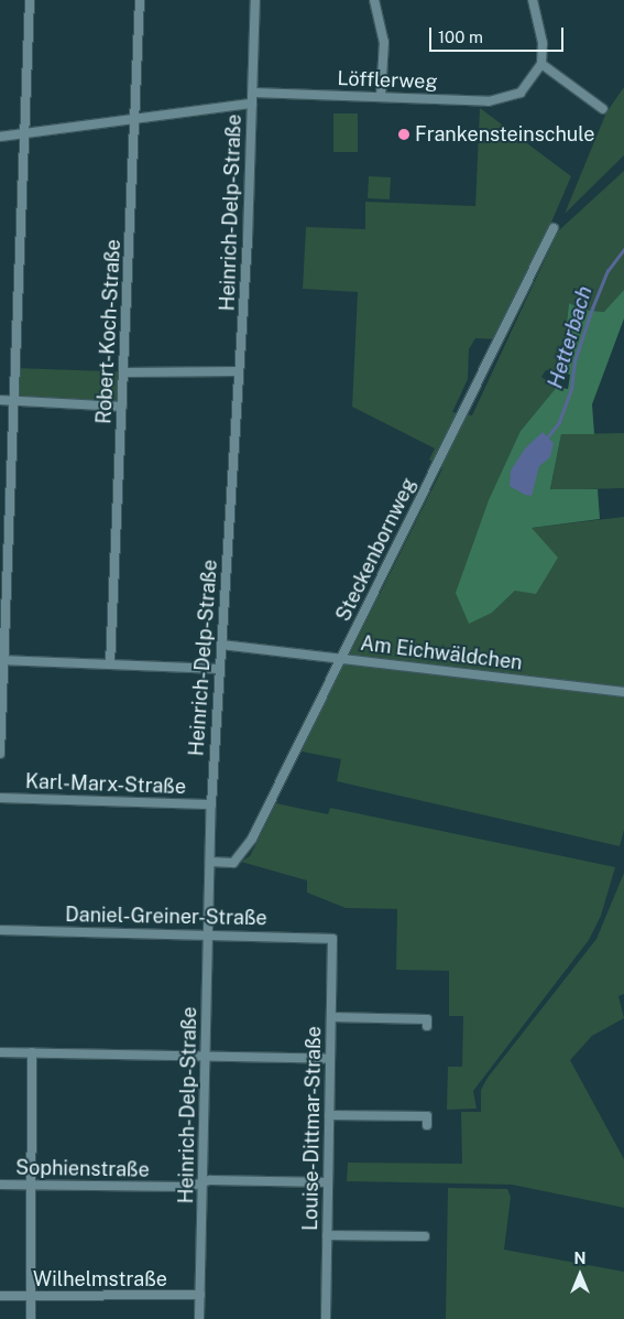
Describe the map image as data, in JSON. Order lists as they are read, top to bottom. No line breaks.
{"streets":{"street":["Löfflerweg","Heinrich-Delp-Straße","Robert-Koch-Straße","Steckenbornweg","Am Eichwäldchen","Karl-Marx-Straße","Daniel-Greiner-Straße","Louise-Dittmar-Straße","Sophienstraße","Wilhelmstraße"]},"crossings":[["Löfflerweg","Heinrich-Delp-Straße"],["Heinrich-Delp-Straße","Steckenbornweg"],["Heinrich-Delp-Straße","Am Eichwäldchen"],["Heinrich-Delp-Straße","Karl-Marx-Straße"],["Heinrich-Delp-Straße","Daniel-Greiner-Straße"],["Heinrich-Delp-Straße","Sophienstraße"],["Heinrich-Delp-Straße","Wilhelmstraße"],["Steckenbornweg","Am Eichwäldchen"],["Daniel-Greiner-Straße","Louise-Dittmar-Straße"],["Louise-Dittmar-Straße","Sophienstraße"]],"water":["Hetterbach"],"places":["Frankensteinschule"],"scale_bar":"100 m","north":"top"}
